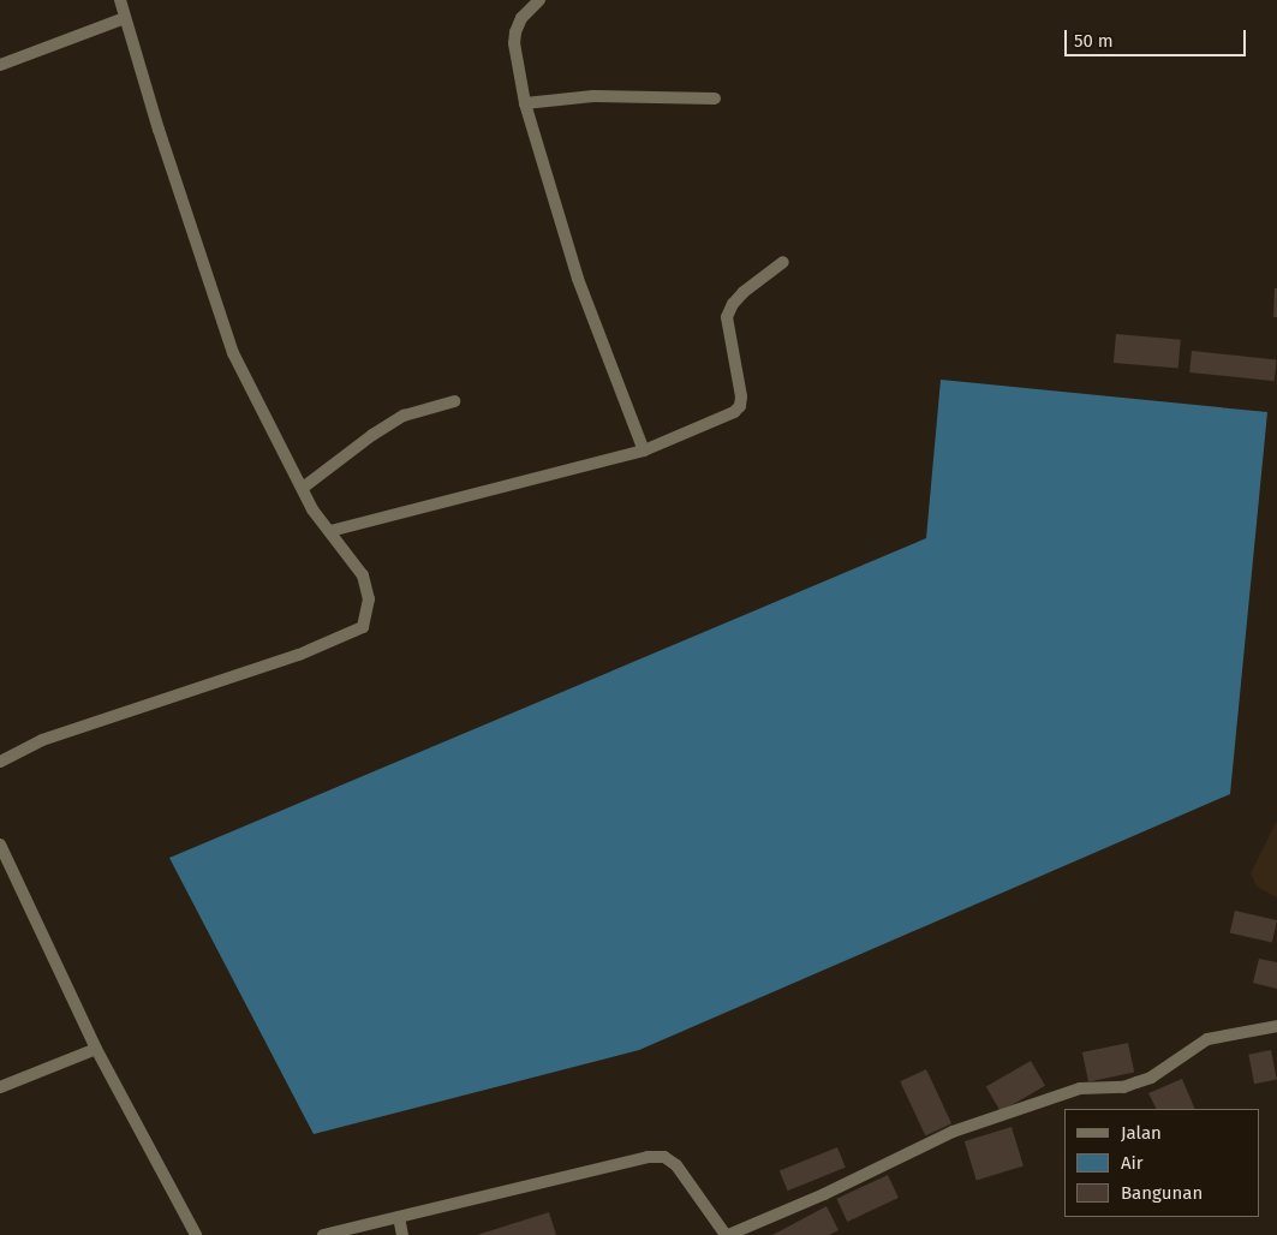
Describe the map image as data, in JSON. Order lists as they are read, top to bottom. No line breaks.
{"legend":["Jalan","Air","Bangunan"],"scale_bar":"50 m"}
